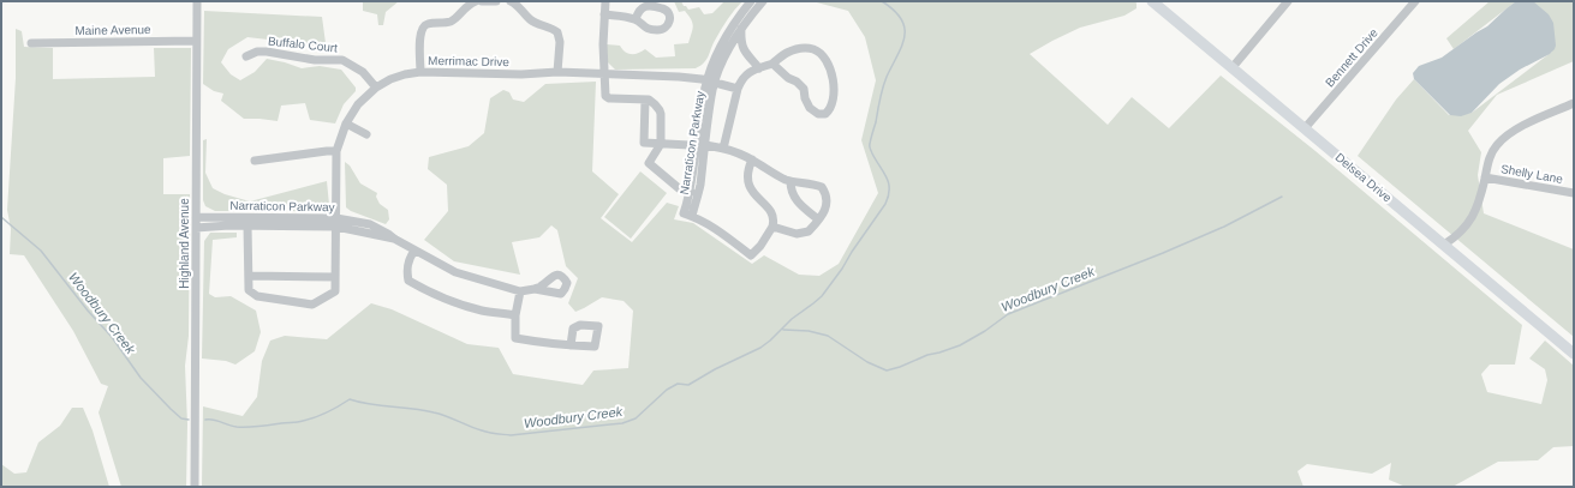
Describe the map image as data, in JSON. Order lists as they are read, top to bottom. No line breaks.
{"streets":{"main road":["Delsea Drive"],"street":["Maine Avenue","Buffalo Court","Bennett Drive","Merrimac Drive","Narraticon Parkway","Shelly Lane","Highland Avenue"]},"crossings":[["Maine Avenue","Highland Avenue"],["Buffalo Court","Merrimac Drive"],["Bennett Drive","Delsea Drive"],["Merrimac Drive","Narraticon Parkway"],["Narraticon Parkway","Highland Avenue"]],"water":["Woodbury Creek"]}
